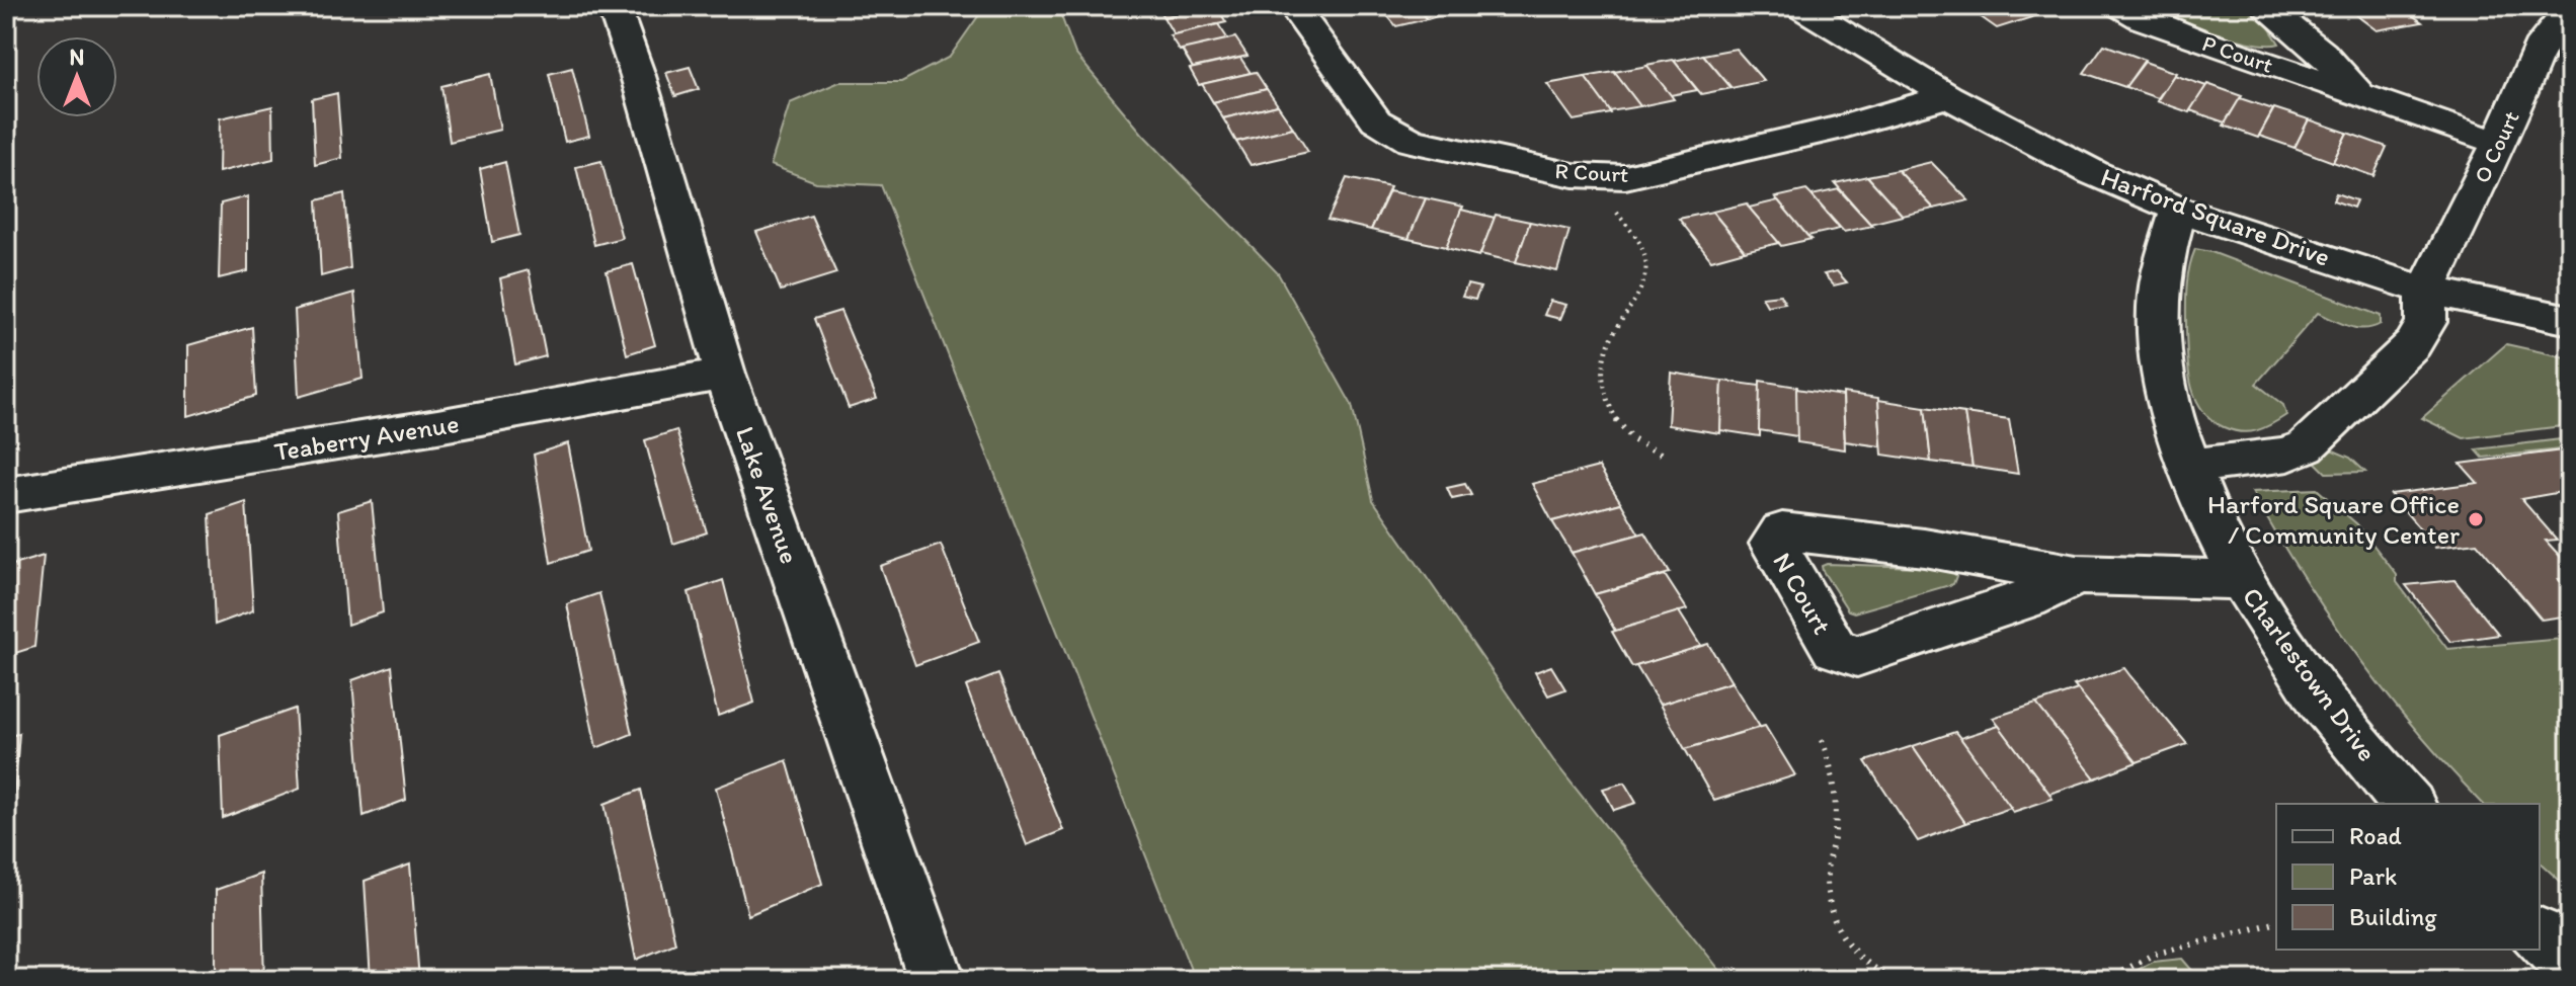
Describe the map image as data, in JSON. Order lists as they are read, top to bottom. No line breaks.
{"streets":{"street":["P Court","O Court","R Court","Harford Square Drive","Teaberry Avenue","Lake Avenue","N Court","Charlestown Drive"]},"crossings":[["P Court","O Court"],["O Court","Harford Square Drive"],["O Court","Charlestown Drive"],["R Court","Harford Square Drive"],["Harford Square Drive","Charlestown Drive"],["Teaberry Avenue","Lake Avenue"],["N Court","Charlestown Drive"]],"places":["Harford Square Office / Community Center"],"legend":["Road","Park","Building"],"north":"top"}
